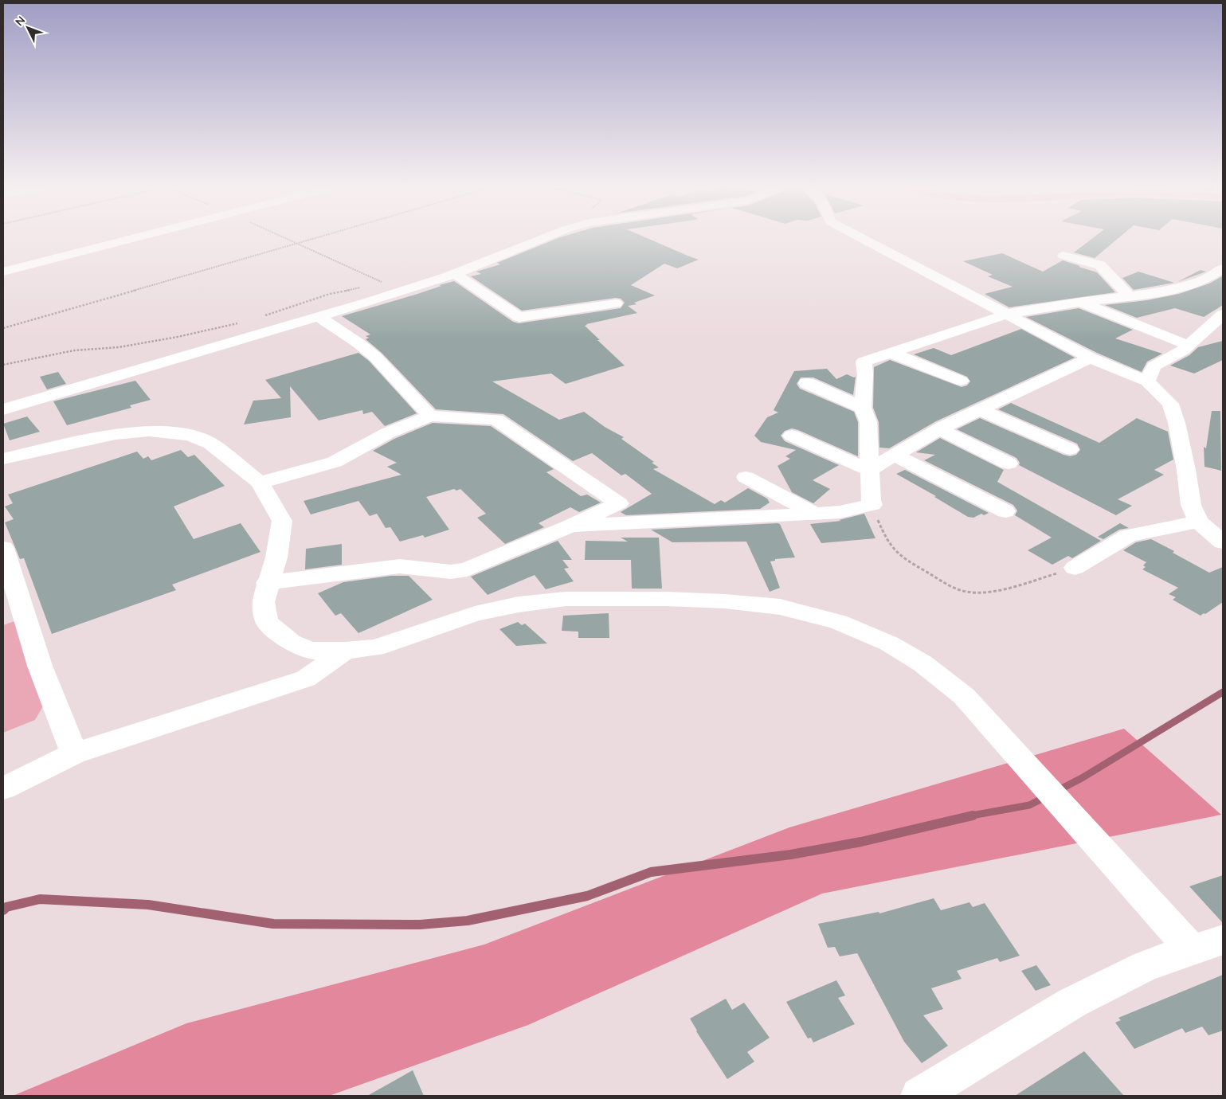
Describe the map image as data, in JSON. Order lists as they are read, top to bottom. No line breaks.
{"north":"top left"}
